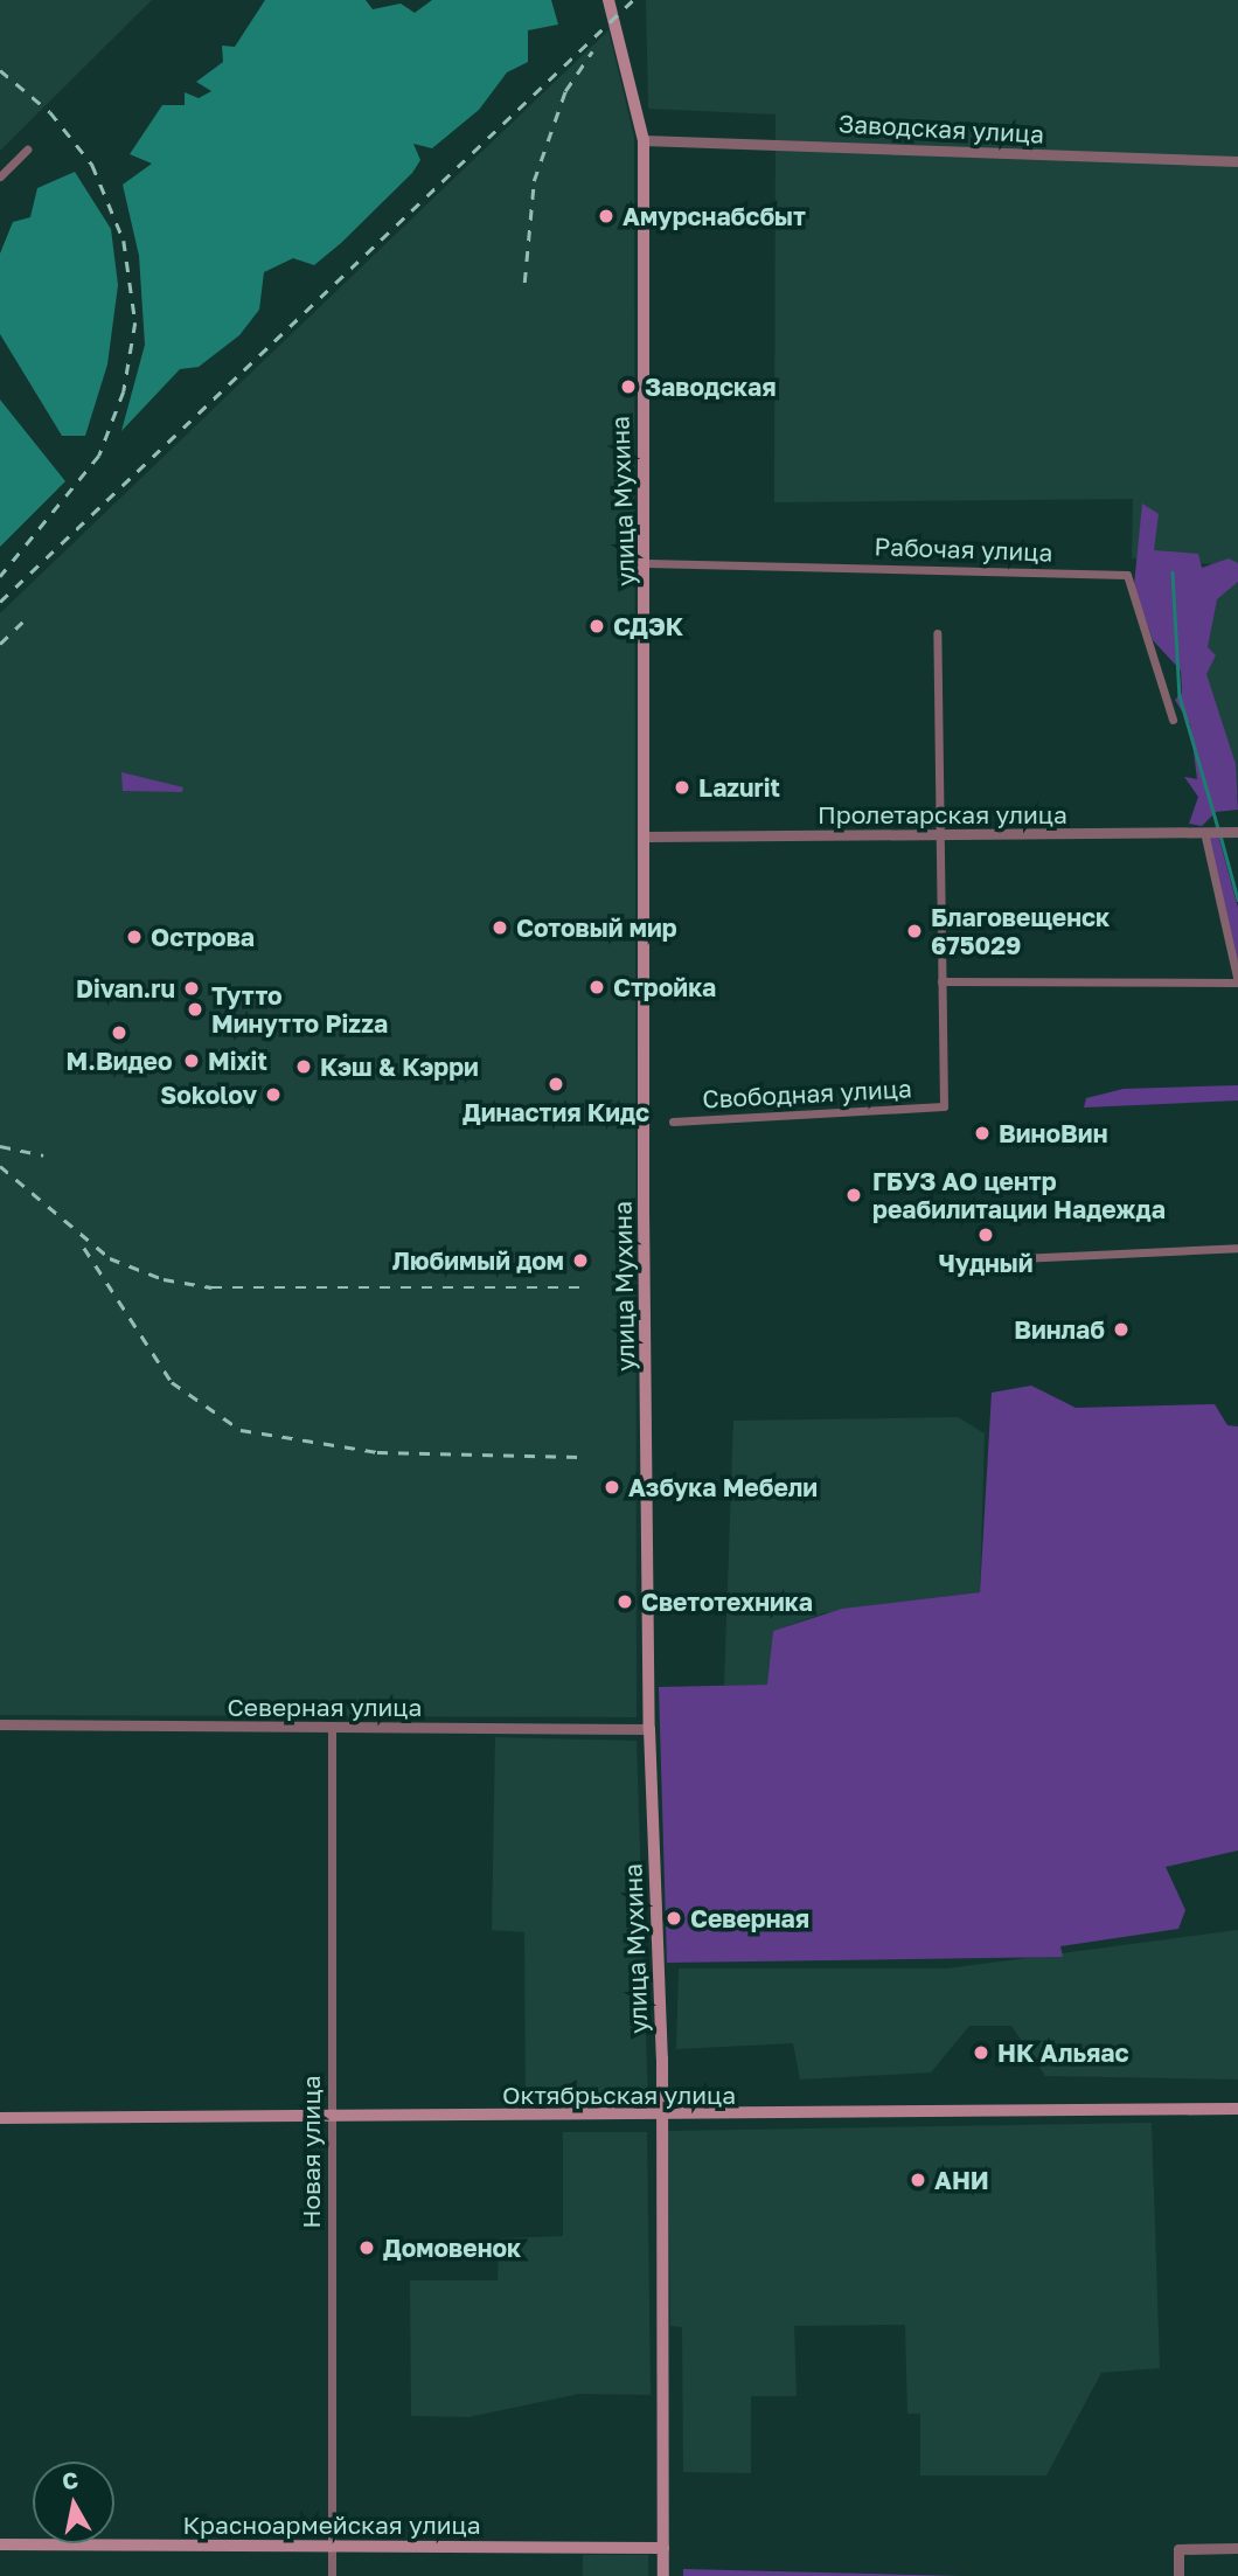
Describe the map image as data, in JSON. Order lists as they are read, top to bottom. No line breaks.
{"streets":{"main road":["улица Мухина","Октябрьская улица","Красноармейская улица"],"street":["Заводская улица","Рабочая улица","Пролетарская улица","Свободная улица","Северная улица","Новая улица"]},"crossings":[["Заводская улица","улица Мухина"],["улица Мухина","Рабочая улица"],["улица Мухина","Пролетарская улица"],["улица Мухина","Северная улица"],["улица Мухина","Октябрьская улица"],["улица Мухина","Красноармейская улица"],["Северная улица","Новая улица"],["Октябрьская улица","Новая улица"],["Новая улица","Красноармейская улица"]],"places":["Амурснабсбыт","Заводская","СДЭК","Lazurit","Сотовый мир","Благовещенск 675029","Острова","Стройка","Divan.ru","Тутто Минутто Pizza","М.Видео","Mixit","Кэш & Кэрри","Династия Кидс","Sokolov","ВиноВин","ГБУЗ АО центр реабилитации Надежда","Чудный","Любимый дом","Винлаб","Азбука Мебели","Светотехника","Северная","НК Альяас","АНИ","Домовенок"],"north":"top"}
